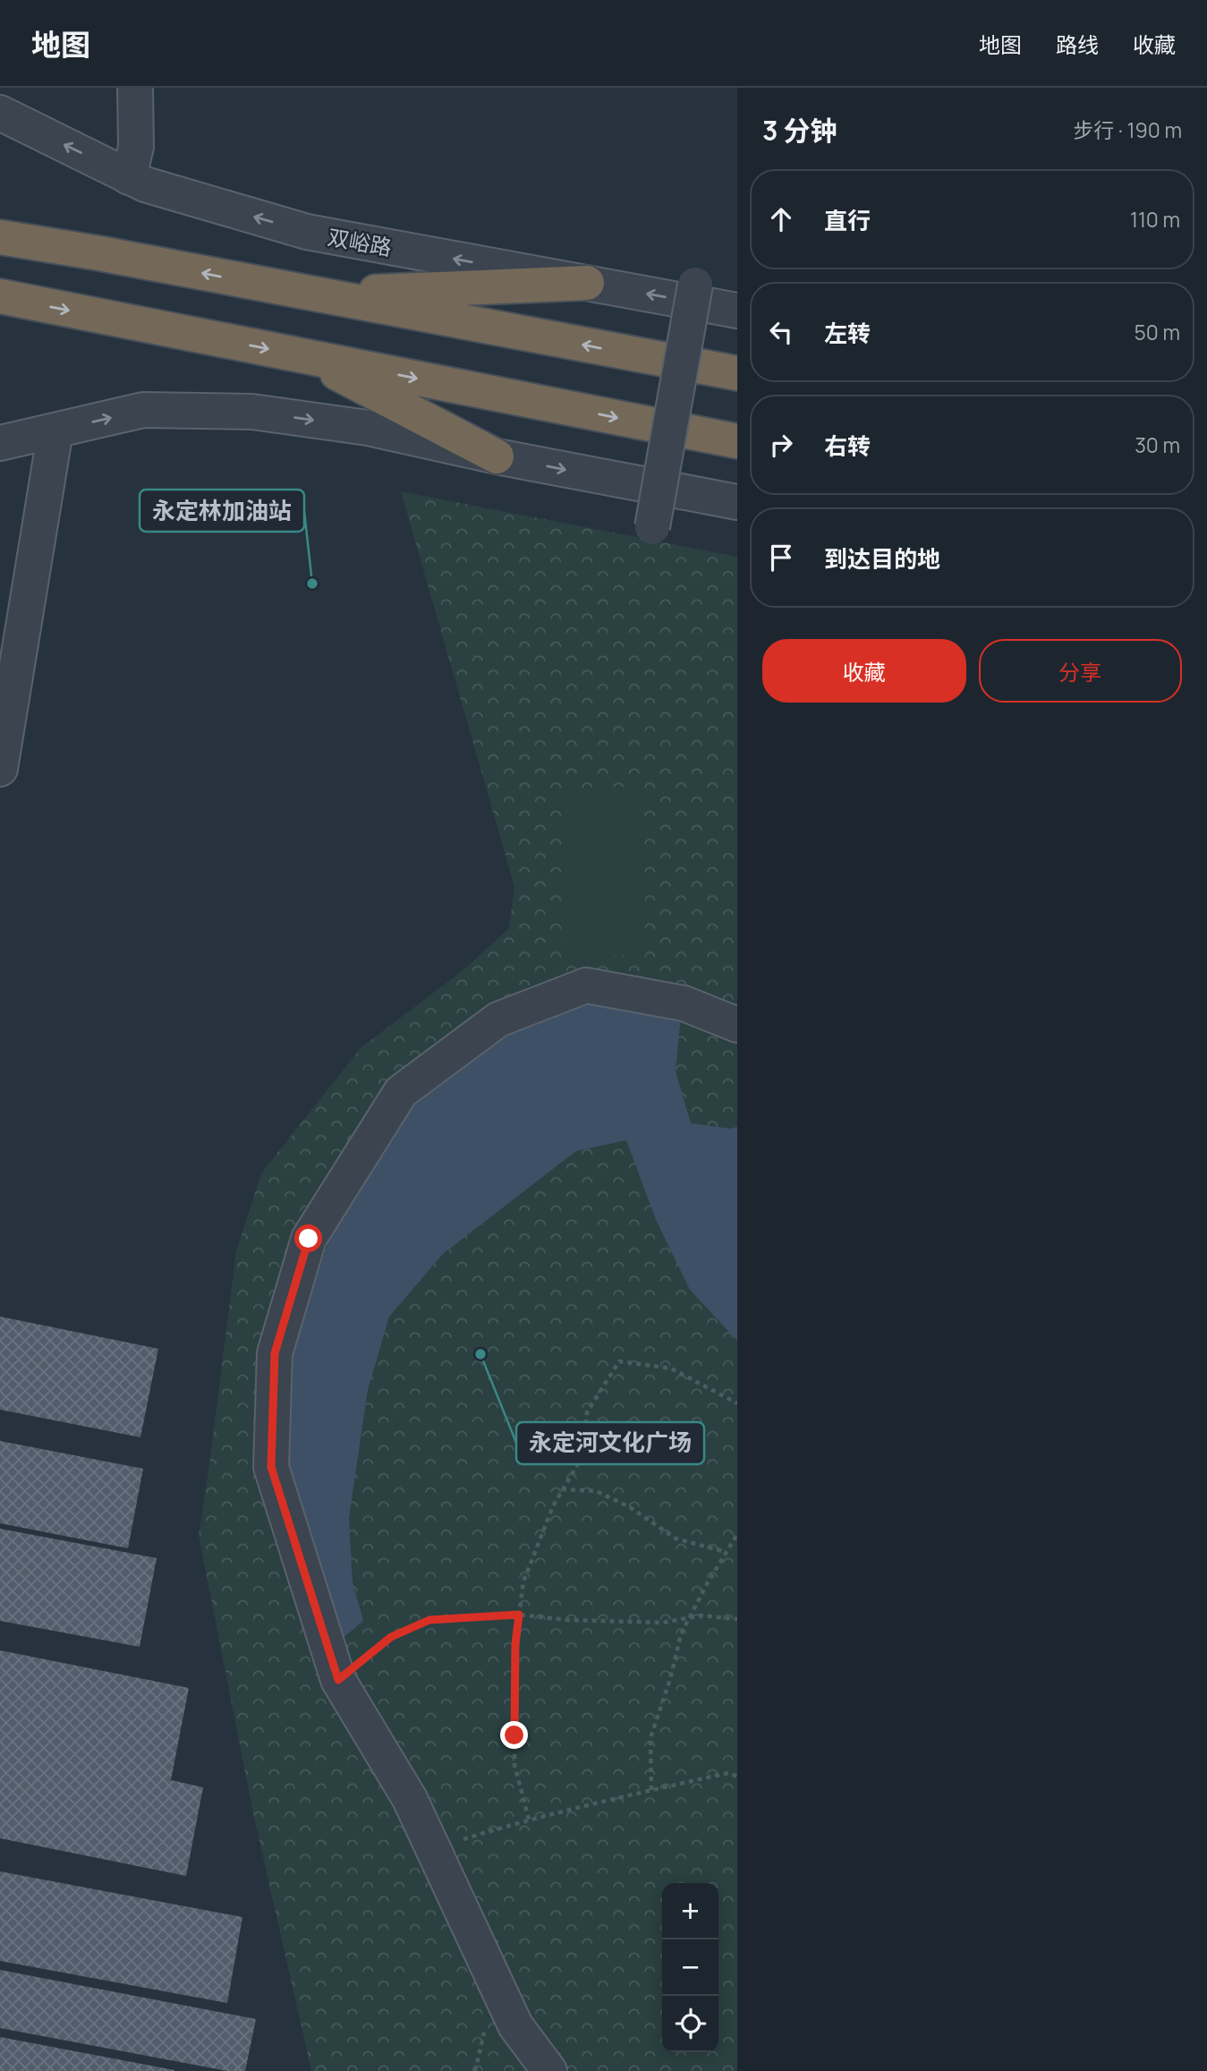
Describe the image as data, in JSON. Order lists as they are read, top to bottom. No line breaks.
{"streets":{"street":["双峪路"]},"places":["永定林加油站","永定河文化广场"],"page":{"header":"地图","nav":["地图","路线","收藏"],"heading":["3 分钟","步行 · 190 m"],"list":[["直行","110 m"],["左转","50 m"],["右转","30 m"],"到达目的地"],"buttons":["收藏","分享"],"map_buttons":["+","−"]}}
